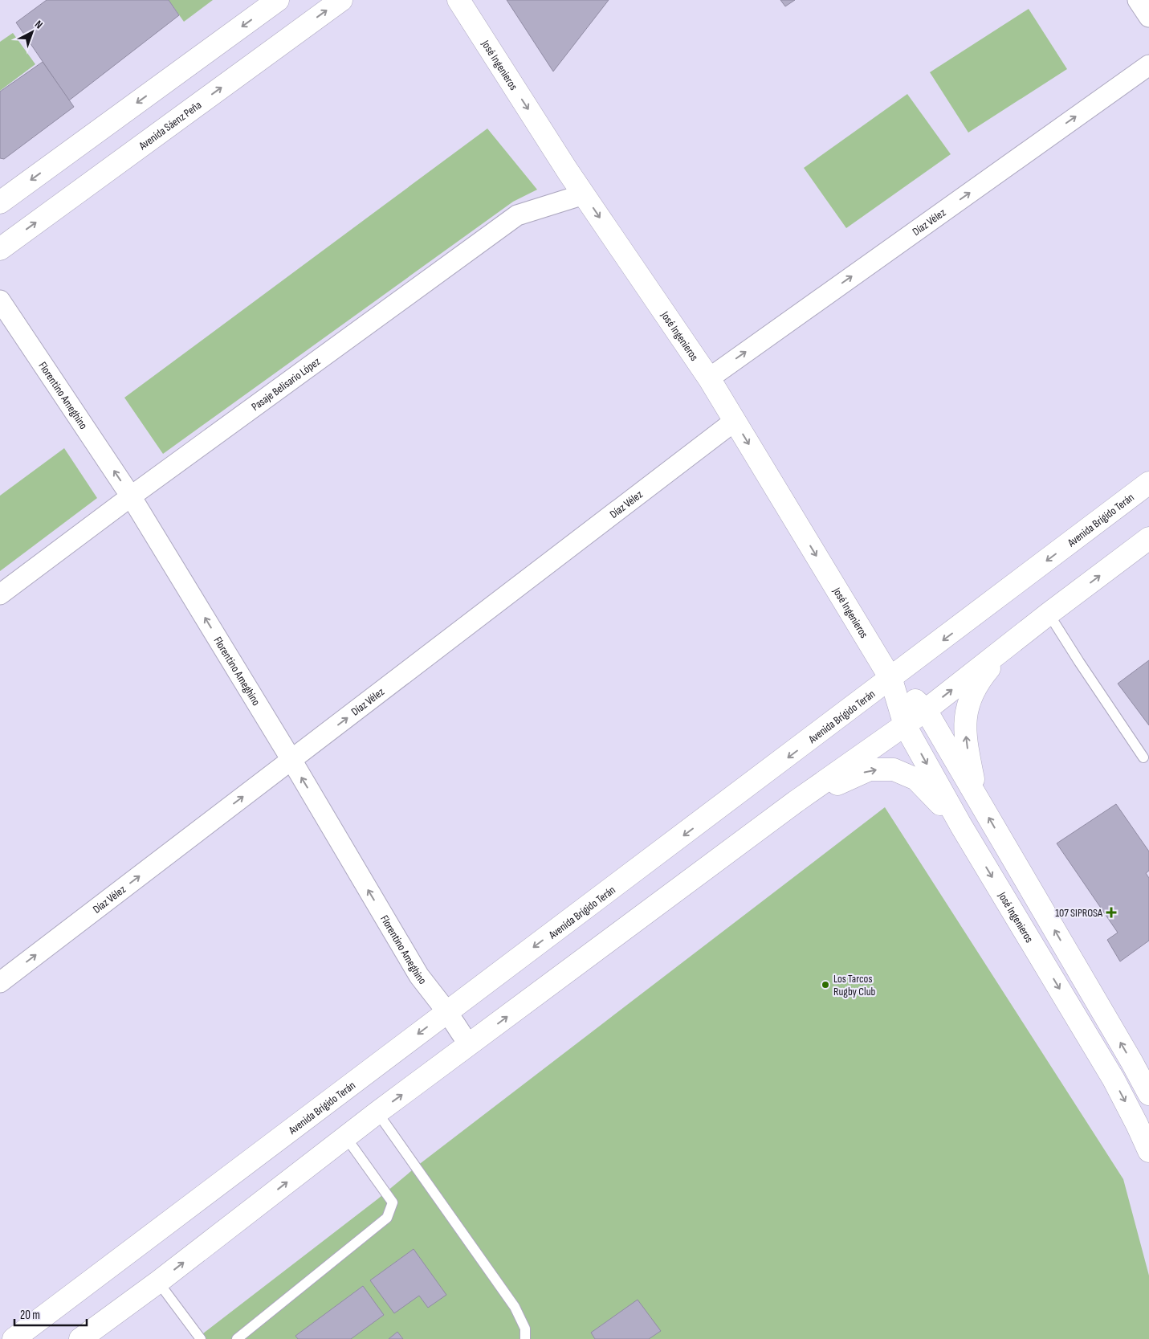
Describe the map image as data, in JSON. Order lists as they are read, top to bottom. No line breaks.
{"streets":{"main road":["José Ingenieros","Avenida Sáenz Peña","Avenida Brígido Terán"],"street":["Díaz Vélez","Pasaje Belisario López","Florentino Ameghino"]},"crossings":[["José Ingenieros","Díaz Vélez"],["José Ingenieros","Pasaje Belisario López"],["José Ingenieros","Avenida Brígido Terán"],["Díaz Vélez","Florentino Ameghino"],["Pasaje Belisario López","Florentino Ameghino"],["Florentino Ameghino","Avenida Brígido Terán"]],"one_way":["Díaz Vélez","Florentino Ameghino"],"places":{"health":["107 SIPROSA"],"other":["Los Tarcos Rugby Club"]},"scale_bar":"20 m","north":"top right"}
